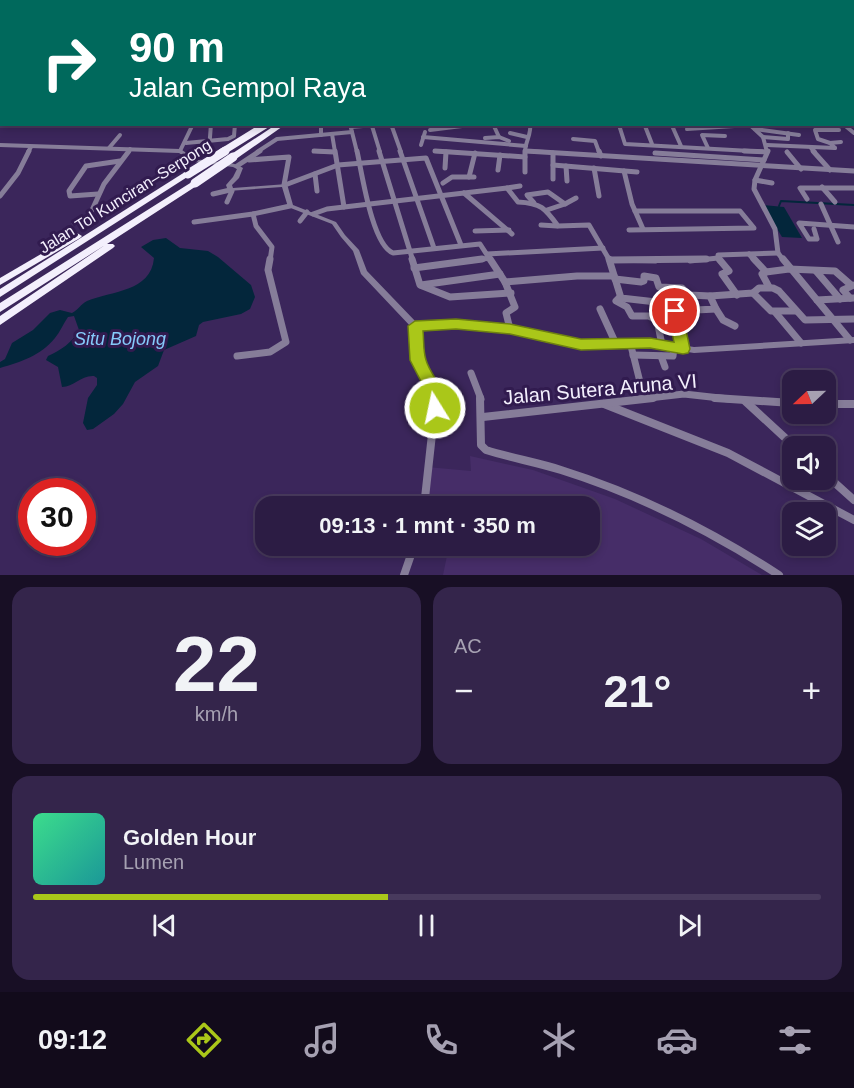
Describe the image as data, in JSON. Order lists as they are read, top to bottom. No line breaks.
{"streets":{"highway":["Jalan Tol Kunciran–Serpong"],"street":["Jalan Sutera Aruna VI"]},"water":["Situ Bojong"],"north":"left","page":{"turn":["90 m","Jalan Gempol Raya"],"limit":"30","trip":"09:13 · 1 mnt · 350 m","tile":[["22","km/h"],"AC"],"heat":["−","21°","+"],"song":["Golden Hour","Lumen"],"tabs":"09:12"}}
